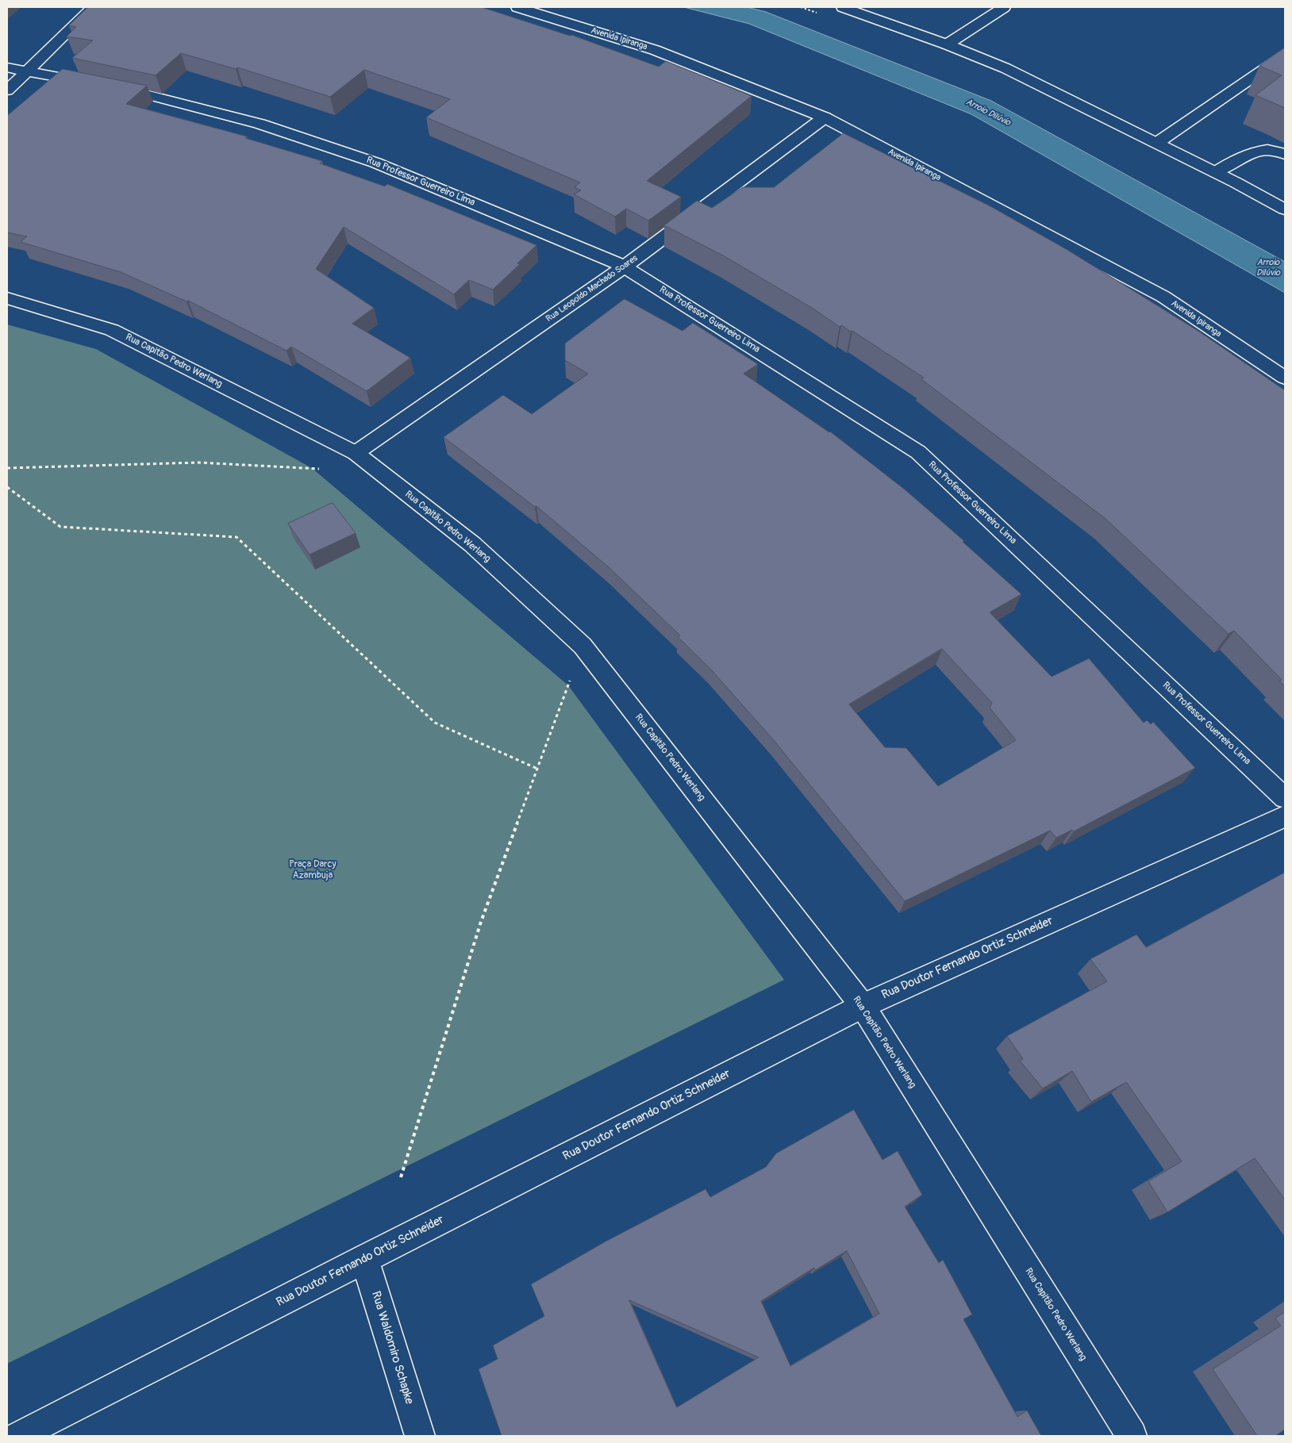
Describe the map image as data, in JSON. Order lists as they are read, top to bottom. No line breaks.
{"streets":{"street":["Avenida Ipiranga","Rua Professor Guerreiro Lima","Rua Leopoldo Machado Soares","Rua Capitão Pedro Werlang","Rua Doutor Fernando Ortiz Schneider","Rua Waldomiro Schapke"]},"crossings":[["Avenida Ipiranga","Rua Leopoldo Machado Soares"],["Rua Professor Guerreiro Lima","Rua Leopoldo Machado Soares"],["Rua Leopoldo Machado Soares","Rua Capitão Pedro Werlang"],["Rua Capitão Pedro Werlang","Rua Doutor Fernando Ortiz Schneider"],["Rua Doutor Fernando Ortiz Schneider","Rua Waldomiro Schapke"]],"water":["Arroio Dilúvio"],"parks":["Praça Darcy Azambuja"]}
